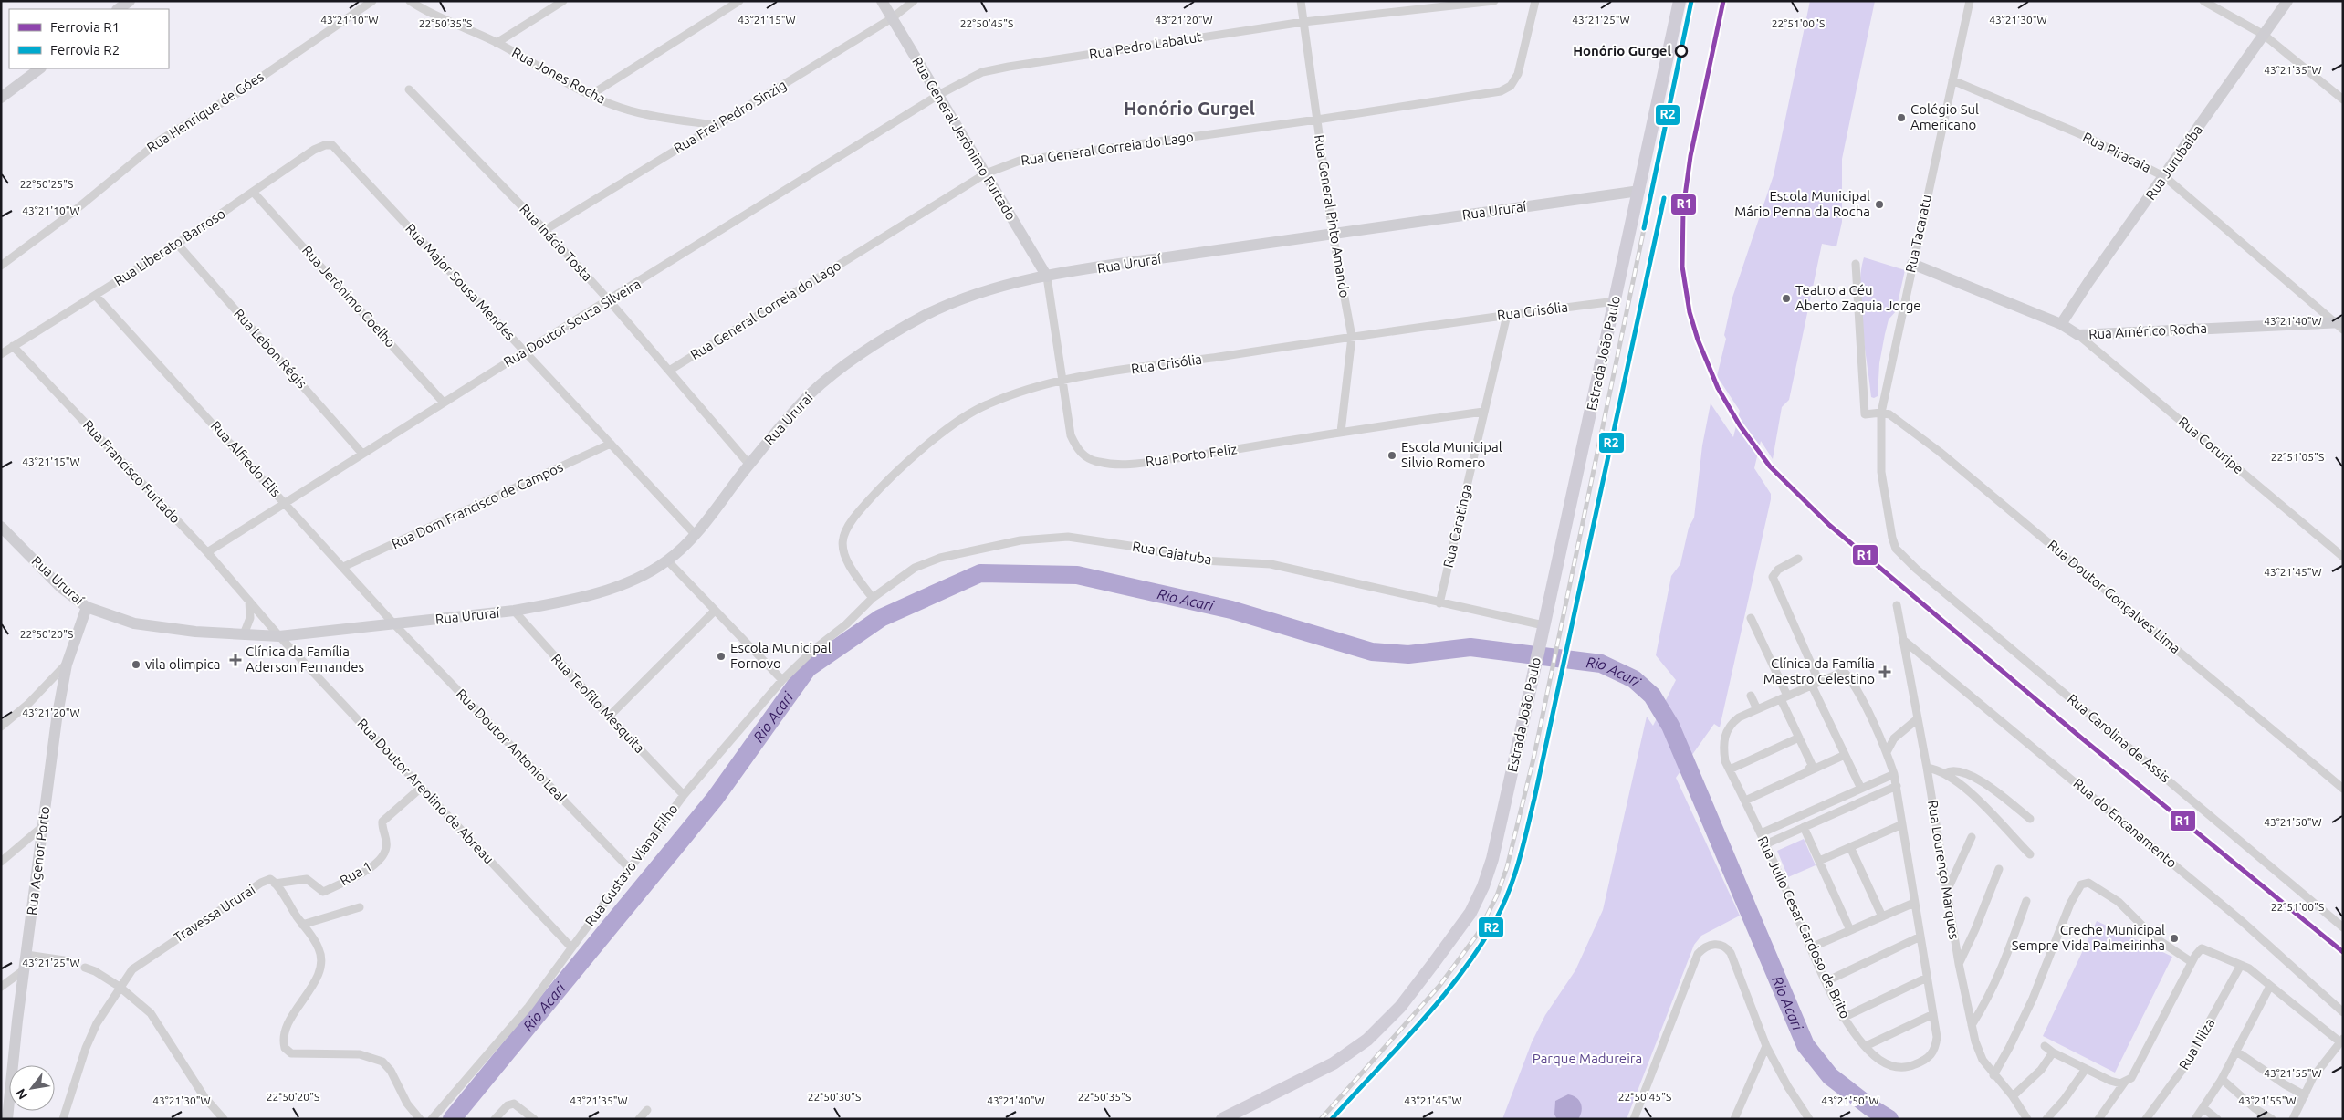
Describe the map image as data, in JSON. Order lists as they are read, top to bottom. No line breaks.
{"streets":{"main road":["Estrada João Paulo"],"street":["Rua Pedro Labatut","Rua Jones Rocha","Rua Henrique de Góes","Rua Frei Pedro Sinzig","Rua General Jerônimo Furtado","Rua General Correia do Lago","Rua Piracaia","Rua Jurubaíba","Rua Ururaí","Rua General Pinto Amando","Rua Tacaratu","Rua Inácio Tosta","Rua Liberato Barroso","Rua Major Sousa Mendes","Rua Jerônimo Coelho","Rua Crisólia","Rua Doutor Souza Silveira","Rua Américo Rocha","Rua Lebon Régis","Rua Coruripe","Rua Porto Feliz","Rua Alfredo Elis","Rua Francisco Furtado","Rua Dom Francisco de Campos","Rua Caratinga","Rua Cajatuba","Rua Doutor Gonçalves Lima","Rua Teofilo Mesquita","Rua Carolina de Assis","Rua Doutor Antonio Leal","Rua Doutor Areolino de Abreau","Rua do Encanamento","Rua Agenor Porto","Rua Gustavo Viana Filho","Rua Lourenço Marques","Rua 1","Travessa Ururai","Rua Julio Cesar Cardoso de Brito","Rua Nilza"]},"crossings":[["Rua Pedro Labatut","Rua General Jerônimo Furtado"],["Rua Pedro Labatut","Rua General Pinto Amando"],["Rua Pedro Labatut","Rua Doutor Souza Silveira"],["Rua Jones Rocha","Rua Frei Pedro Sinzig"],["Rua Frei Pedro Sinzig","Rua General Jerônimo Furtado"],["Rua Frei Pedro Sinzig","Rua Inácio Tosta"],["Rua General Jerônimo Furtado","Rua General Correia do Lago"],["Rua General Jerônimo Furtado","Rua Ururaí"],["Rua General Jerônimo Furtado","Rua Doutor Souza Silveira"],["Rua General Jerônimo Furtado","Rua Porto Feliz"],["Rua General Correia do Lago","Rua General Pinto Amando"],["Rua General Correia do Lago","Rua Inácio Tosta"],["Rua Piracaia","Rua Jurubaíba"],["Rua Piracaia","Rua Tacaratu"],["Rua Piracaia","Rua Américo Rocha"],["Rua Jurubaíba","Rua Américo Rocha"],["Rua Ururaí","Rua General Pinto Amando"],["Rua Ururaí","Rua Inácio Tosta"],["Rua Ururaí","Rua Major Sousa Mendes"],["Rua Ururaí","Estrada João Paulo"],["Rua Ururaí","Rua Porto Feliz"],["Rua Ururaí","Rua Alfredo Elis"],["Rua Ururaí","Rua Francisco Furtado"],["Rua Ururaí","Rua Teofilo Mesquita"],["Rua Ururaí","Rua Doutor Antonio Leal"],["Rua Ururaí","Rua Doutor Areolino de Abreau"],["Rua Ururaí","Rua Agenor Porto"],["Rua General Pinto Amando","Rua Crisólia"],["Rua General Pinto Amando","Rua Porto Feliz"],["Rua Tacaratu","Rua Américo Rocha"],["Rua Tacaratu","Rua Doutor Gonçalves Lima"],["Rua Tacaratu","Rua Carolina de Assis"],["Rua Inácio Tosta","Rua Doutor Souza Silveira"],["Rua Liberato Barroso","Rua Major Sousa Mendes"],["Rua Liberato Barroso","Rua Jerônimo Coelho"],["Rua Liberato Barroso","Rua Lebon Régis"],["Rua Liberato Barroso","Rua Alfredo Elis"],["Rua Liberato Barroso","Rua Francisco Furtado"],["Rua Major Sousa Mendes","Rua Doutor Souza Silveira"],["Rua Major Sousa Mendes","Rua Dom Francisco de Campos"],["Rua Jerônimo Coelho","Rua Doutor Souza Silveira"],["Rua Crisólia","Estrada João Paulo"],["Rua Crisólia","Rua Porto Feliz"],["Rua Crisólia","Rua Caratinga"],["Rua Crisólia","Rua Cajatuba"],["Rua Doutor Souza Silveira","Rua Lebon Régis"],["Rua Doutor Souza Silveira","Rua Alfredo Elis"],["Rua Doutor Souza Silveira","Rua Francisco Furtado"],["Rua Américo Rocha","Rua Coruripe"],["Estrada João Paulo","Rua Cajatuba"],["Rua Porto Feliz","Rua Caratinga"],["Rua Alfredo Elis","Rua Dom Francisco de Campos"],["Rua Alfredo Elis","Rua Doutor Antonio Leal"],["Rua Francisco Furtado","Rua Doutor Areolino de Abreau"],["Rua Caratinga","Rua Cajatuba"],["Rua Cajatuba","Rua Gustavo Viana Filho"],["Rua Teofilo Mesquita","Rua Gustavo Viana Filho"],["Rua Doutor Antonio Leal","Rua Gustavo Viana Filho"],["Rua Doutor Areolino de Abreau","Rua Gustavo Viana Filho"],["Rua Doutor Areolino de Abreau","Rua 1"],["Rua do Encanamento","Rua Lourenço Marques"],["Rua 1","Travessa Ururai"]],"districts":["Honório Gurgel"],"water":["Rio Acari"],"parks":["Parque Madureira"],"places":{"other":["Honório Gurgel","Colégio Sul Americano","Escola Municipal Mário Penna da Rocha","Teatro a Céu Aberto Zaquia Jorge","Escola Municipal Silvio Romero","Escola Municipal Fornovo","vila olimpica","Creche Municipal Sempre Vida Palmeirinha"],"health":["Clínica da Família Aderson Fernandes","Clínica da Família Maestro Celestino"]},"lines":["rail line R1","rail line R2"],"legend":["Ferrovia R1","Ferrovia R2"],"north":"bottom left","coordinates":["43°21'10\"W","43°21'15\"W","43°21'20\"W","43°21'25\"W","43°21'30\"W","22°50'35\"S","22°50'45\"S","22°51'00\"S","43°21'35\"W","22°50'25\"S","43°21'40\"W","22°51'05\"S","43°21'45\"W","22°50'20\"S","43°21'50\"W","43°21'55\"W","22°50'30\"S"]}
